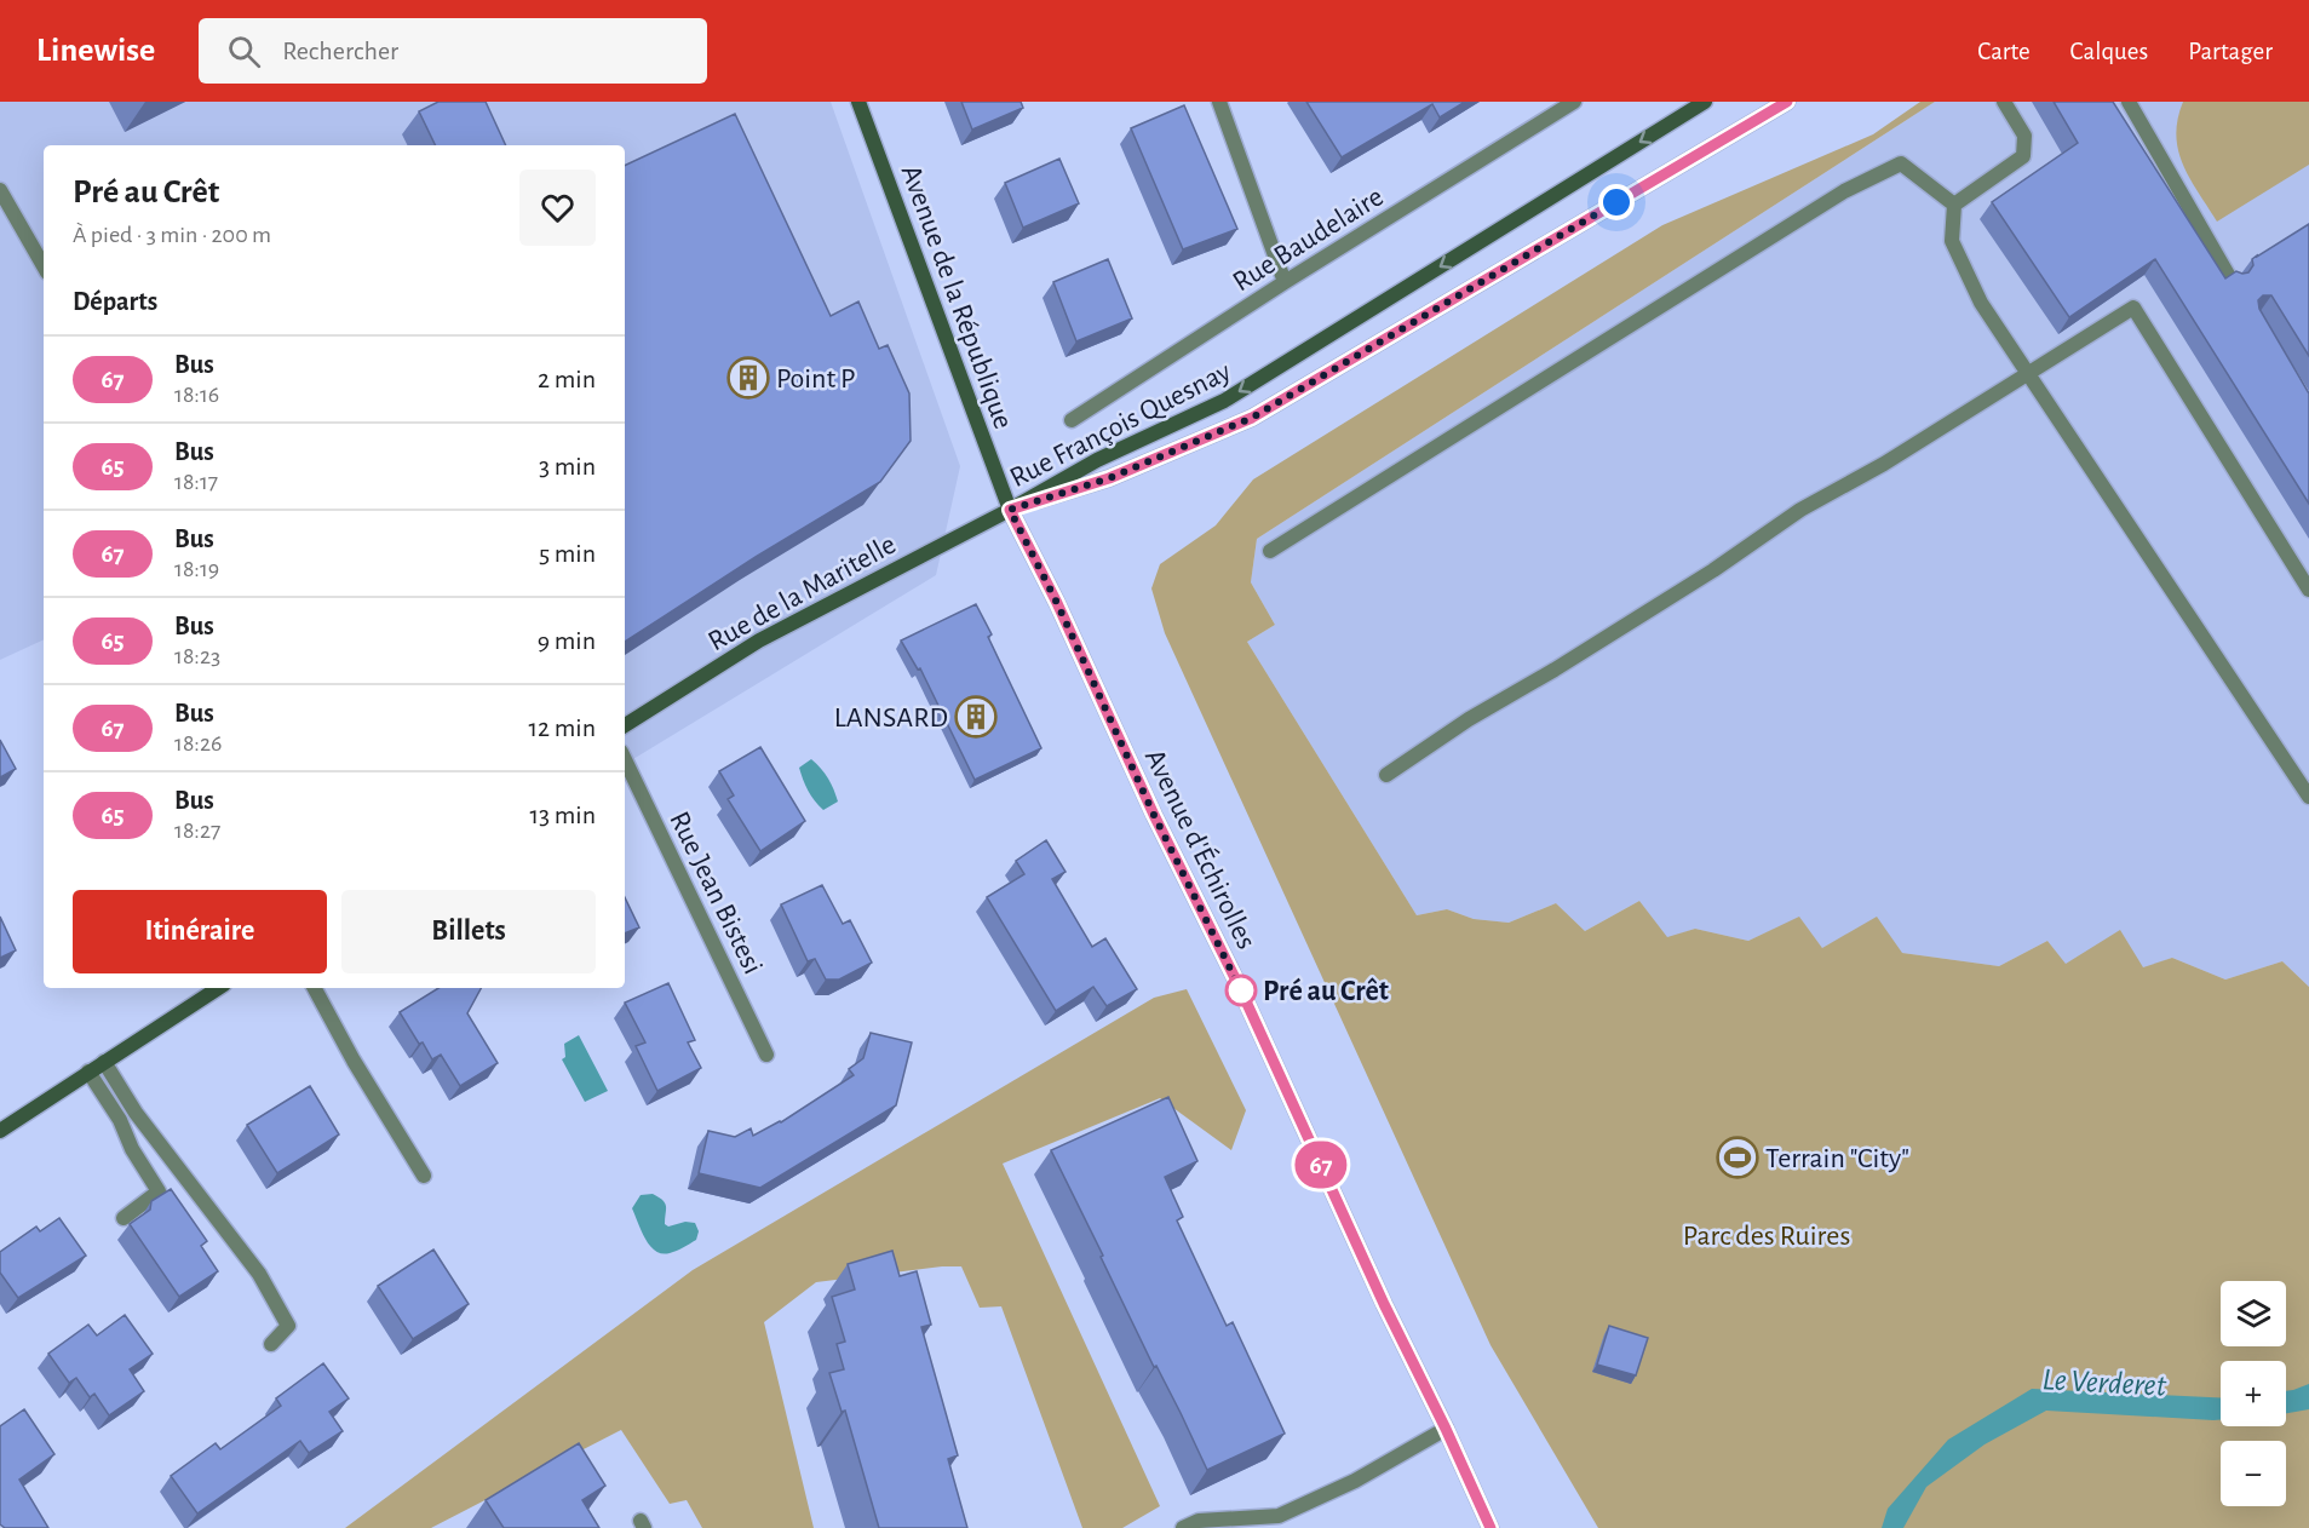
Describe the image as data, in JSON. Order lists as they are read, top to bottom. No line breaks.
{"streets":{"street":["Rue Baudelaire","Avenue de la République","Rue François Quesnay","Rue de la Maritelle","Avenue d'Échirolles","Rue Jean Bistesi"]},"crossings":[["Avenue de la République","Rue François Quesnay"],["Avenue de la République","Rue de la Maritelle"],["Avenue de la République","Avenue d'Échirolles"],["Rue François Quesnay","Rue de la Maritelle"],["Rue François Quesnay","Avenue d'Échirolles"],["Rue de la Maritelle","Avenue d'Échirolles"]],"water":["Le Verderet"],"parks":["Parc des Ruires"],"places":{"building":["Point P","LANSARD"],"other":["Pré au Crêt"],"sports":["Terrain \"City\""]},"lines":["bus line 67"],"page":{"header":"Linewise","search":"Rechercher","nav":["Carte","Calques","Partager"],"on_map":"67","heading":[["Pré au Crêt","À pied · 3 min · 200 m"],"Départs"],"list":[{"mark":"67","name":"Bus","note":"18:16","value":"2 min"},{"mark":"65","name":"Bus","note":"18:17","value":"3 min"},{"mark":"67","name":"Bus","note":"18:19","value":"5 min"},{"mark":"65","name":"Bus","note":"18:23","value":"9 min"},{"mark":"67","name":"Bus","note":"18:26","value":"12 min"},{"mark":"65","name":"Bus","note":"18:27","value":"13 min"}],"buttons":["Itinéraire","Billets"],"map_buttons":["+","−"]}}
